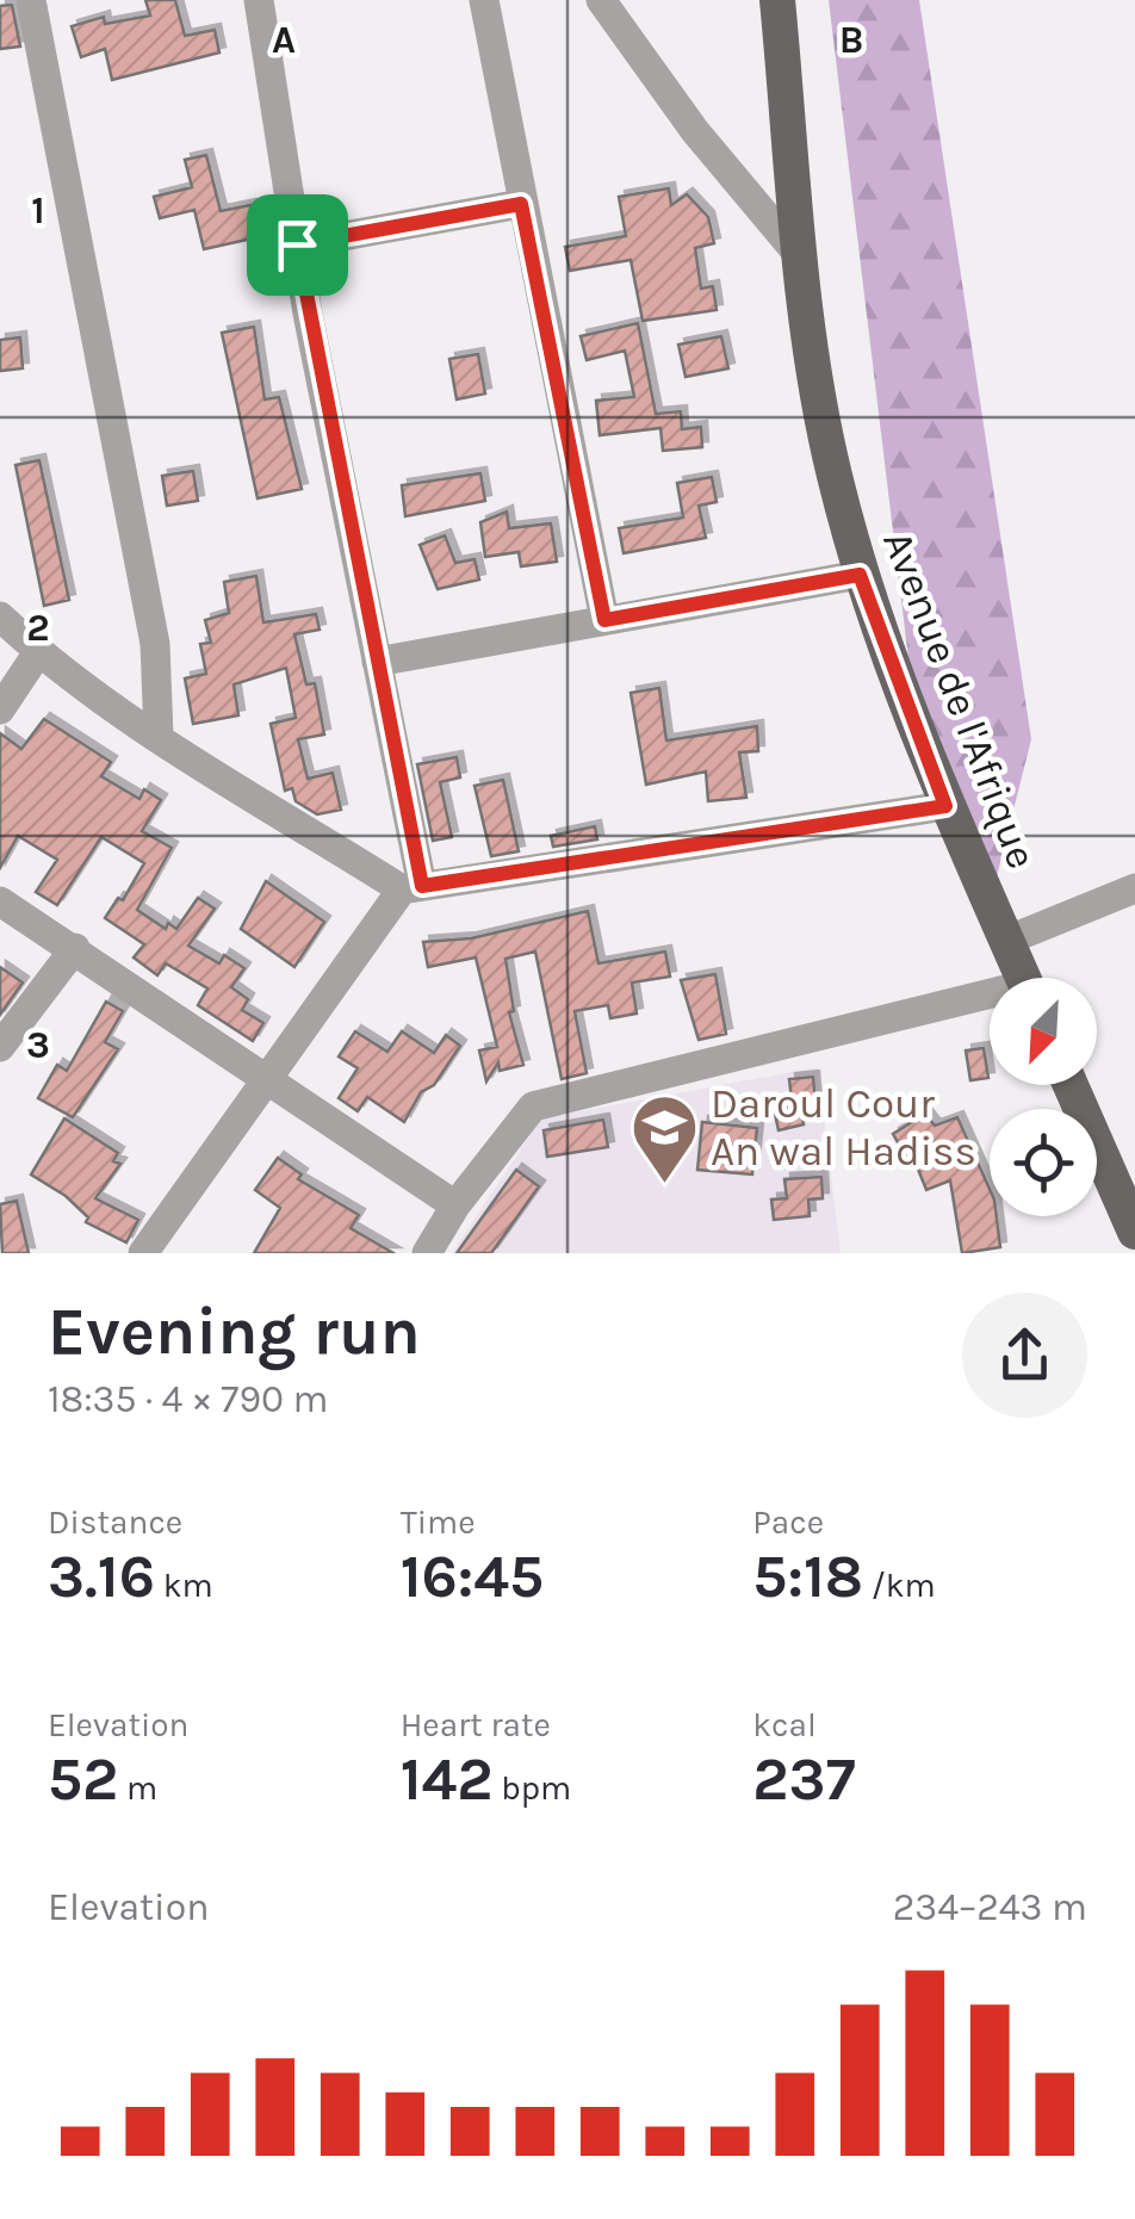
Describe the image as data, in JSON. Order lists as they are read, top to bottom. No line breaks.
{"streets":{"main road":["Avenue de l'Afrique"]},"places":{"school or university":["Daroul Cour An wal Hadiss"]},"north":"bottom left","page":{"heading":["Evening run","18:35 · 4 × 790 m"],"stats":[["Distance","3.16 km"],["Time","16:45"],["Pace","5:18 /km"],["Elevation","52 m"],["Heart rate","142 bpm"],["kcal","237"]],"chart":["Elevation","234–243 m"]},"grid":{"columns":["A","B"],"rows":["1","2","3"]}}
